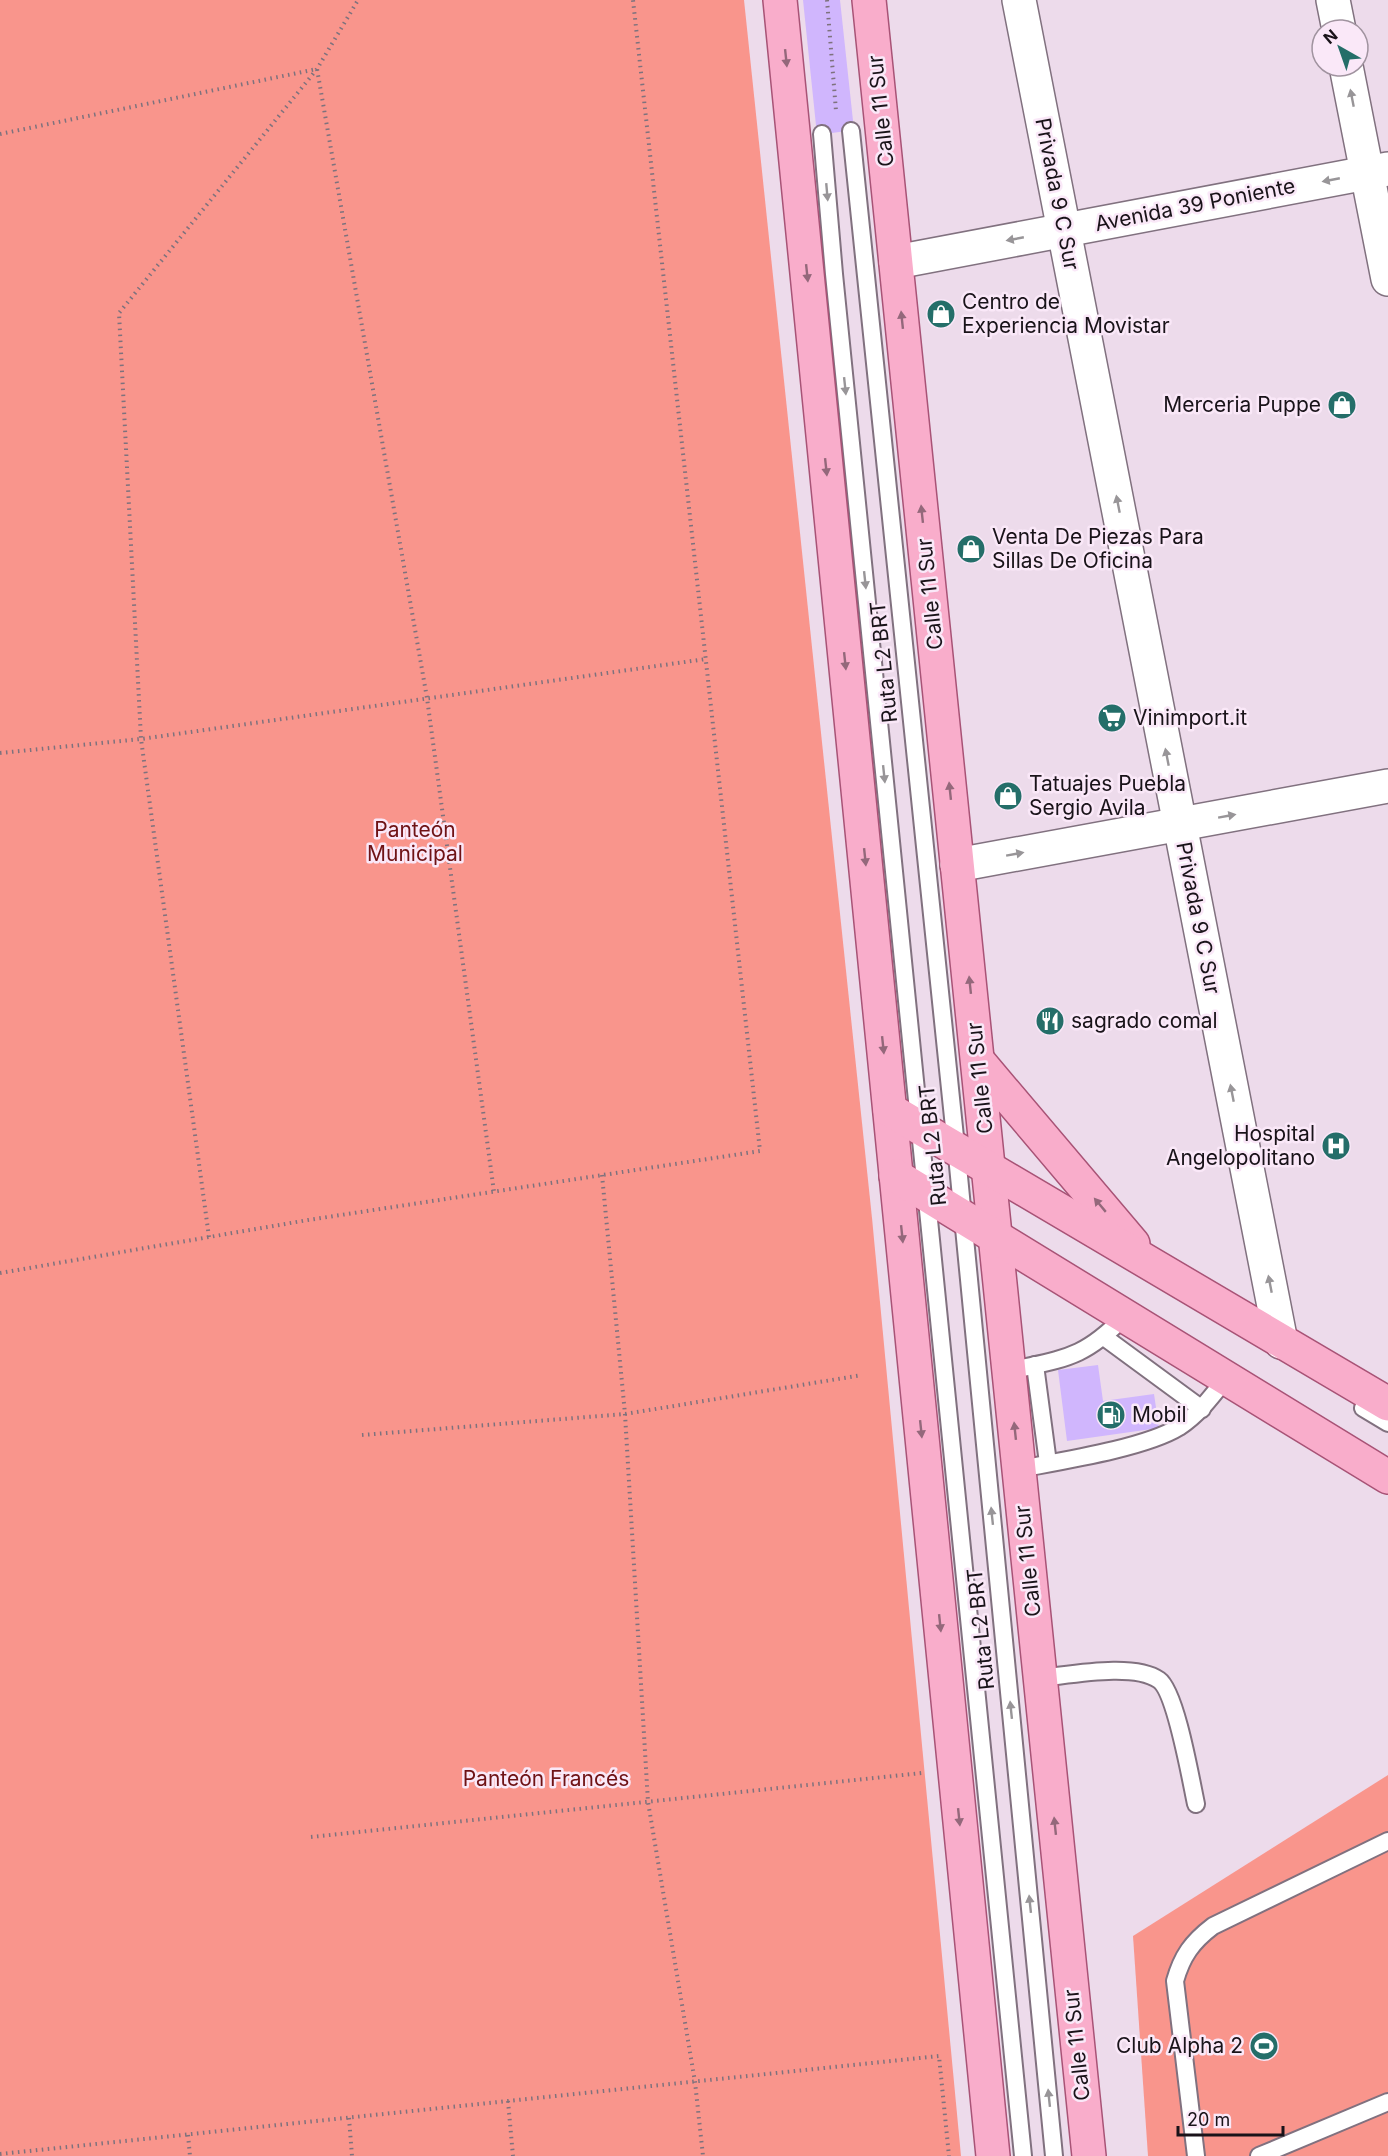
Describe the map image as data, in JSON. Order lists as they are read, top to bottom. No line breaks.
{"streets":{"main road":["Calle 11 Sur"],"street":["Privada 9 C Sur","Avenida 39 Poniente"],"lane":["Ruta L2 BRT"]},"crossings":[["Calle 11 Sur","Avenida 39 Poniente"],["Calle 11 Sur","Ruta L2 BRT"],["Privada 9 C Sur","Avenida 39 Poniente"]],"one_way":["Privada 9 C Sur","Avenida 39 Poniente"],"parks":["Panteón Municipal","Panteón Francés"],"places":{"shop":["Centro de Experiencia Movistar","Merceria Puppe","Venta De Piezas Para Sillas De Oficina","Tatuajes Puebla Sergio Avila"],"supermarket":["Vinimport.it"],"restaurant":["sagrado comal"],"hospital":["Hospital Angelopolitano"],"fuel station":["Mobil"],"sports":["Club Alpha 2"]},"scale_bar":"20 m","north":"top left"}
